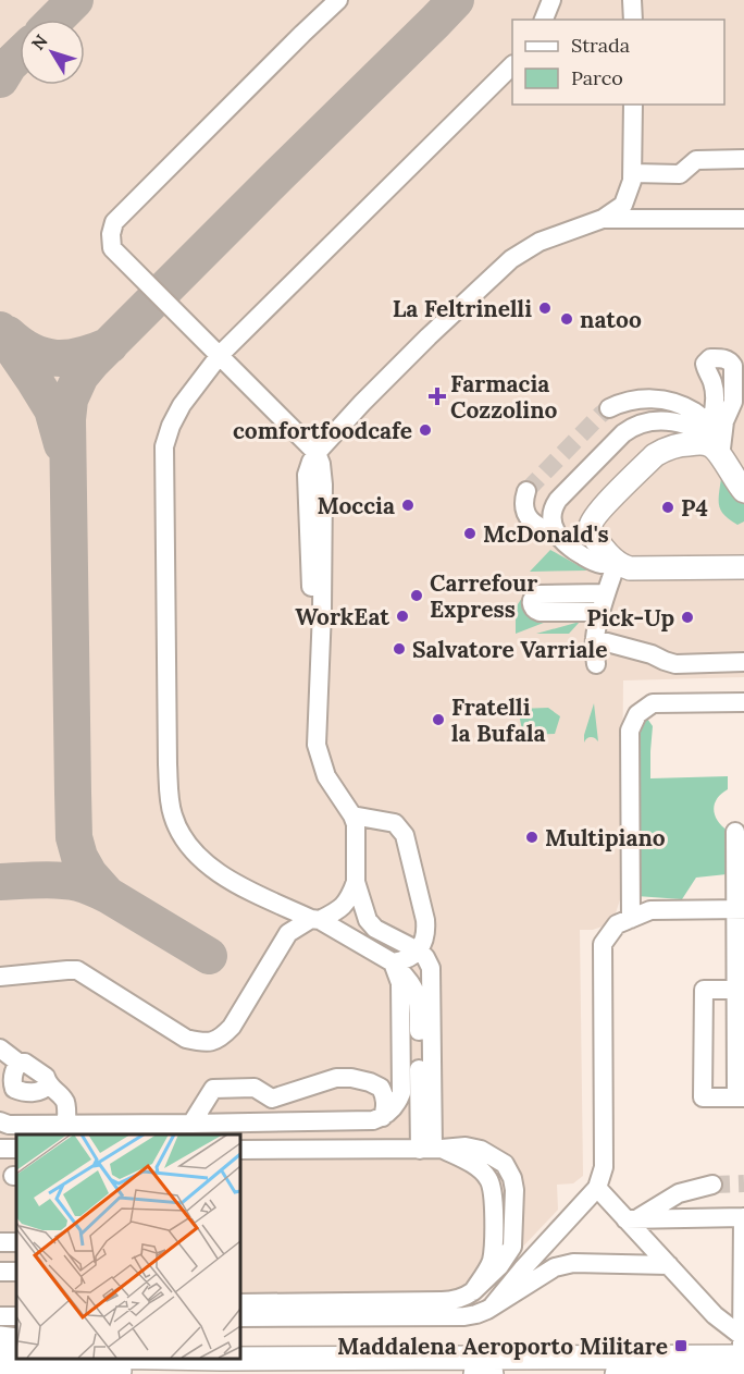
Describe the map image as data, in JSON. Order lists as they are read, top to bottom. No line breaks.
{"places":{"other":["La Feltrinelli","natoo","comfortfoodcafe","Moccia","P4","McDonald's","Carrefour Express","WorkEat","Pick-Up","Salvatore Varriale","Fratelli la Bufala","Multipiano"],"health":["Farmacia Cozzolino"],"transit":["Maddalena Aeroporto Militare"]},"legend":["Strada","Parco"],"north":"top left"}
